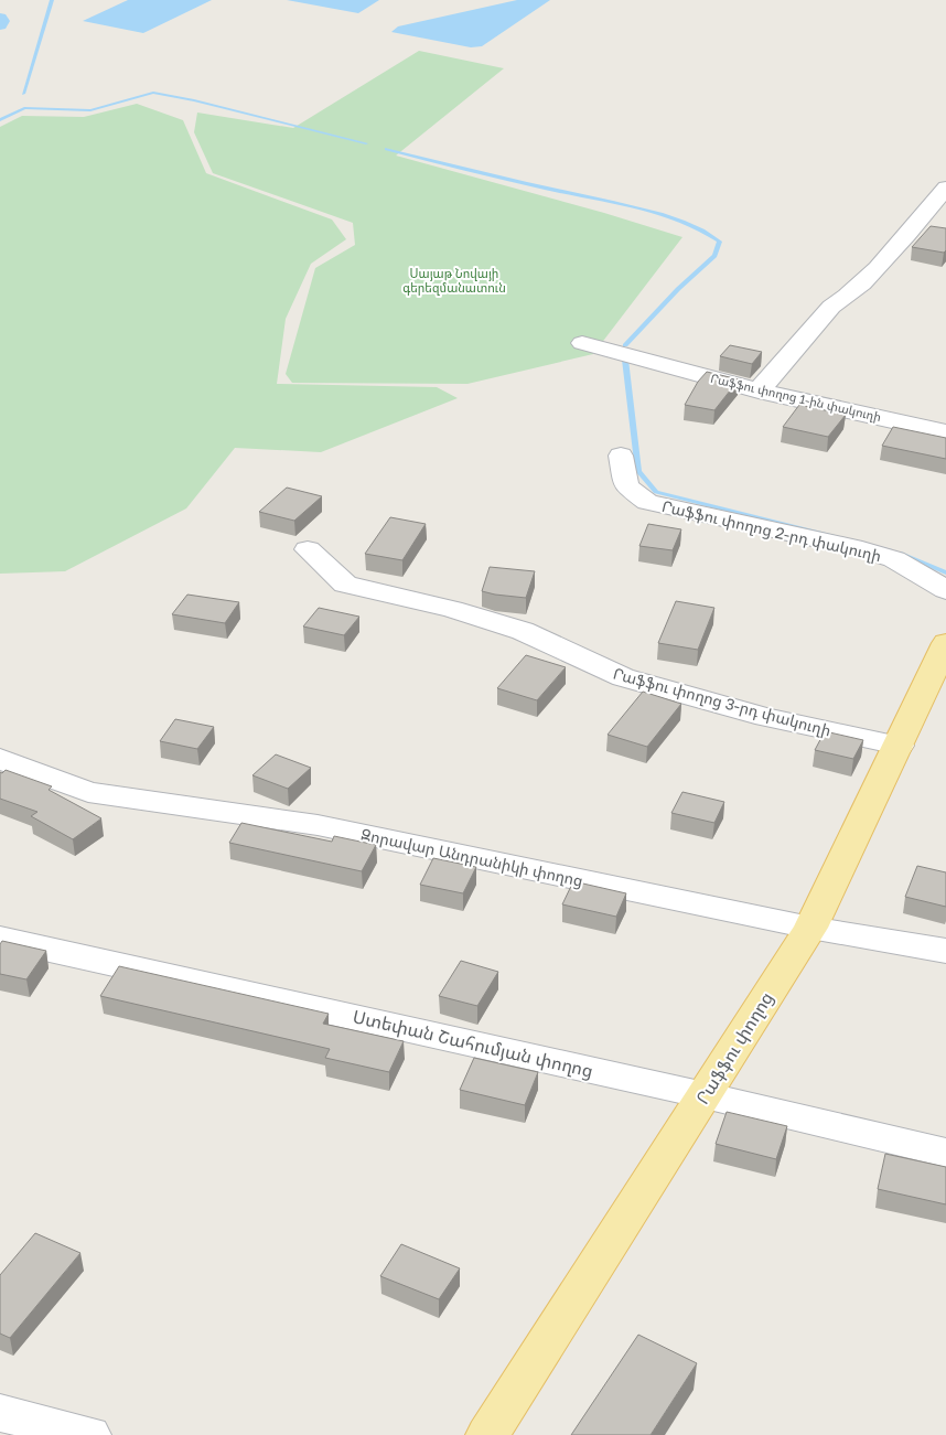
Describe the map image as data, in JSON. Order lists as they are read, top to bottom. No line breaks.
{"streets":{"main road":["Րաֆֆու փողոց"],"street":["Րաֆֆու փողոց 1-ին փակուղի","Րաֆֆու փողոց 2-րդ փակուղի","Րաֆֆու փողոց 3-րդ փակուղի","Զորավար Անդրանիկի փողոց","Ստեփան Շահումյան փողոց"]},"crossings":[["Րաֆֆու փողոց 3-րդ փակուղի","Րաֆֆու փողոց"],["Զորավար Անդրանիկի փողոց","Րաֆֆու փողոց"],["Ստեփան Շահումյան փողոց","Րաֆֆու փողոց"]],"parks":["Սայաթ Նովայի գերեզմանատուն"]}
